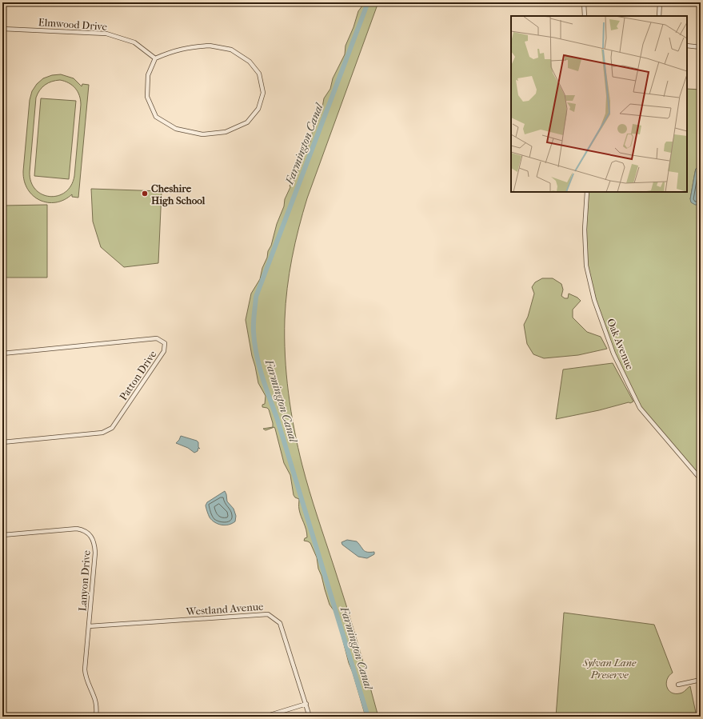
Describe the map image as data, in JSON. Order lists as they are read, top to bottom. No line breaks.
{"streets":{"street":["Elmwood Drive","Oak Avenue","Patton Drive","Lanyon Drive","Westland Avenue"]},"crossings":[["Lanyon Drive","Westland Avenue"]],"water":["Farmington Canal"],"parks":["Sylvan Lane Preserve"],"places":["Cheshire High School"]}
